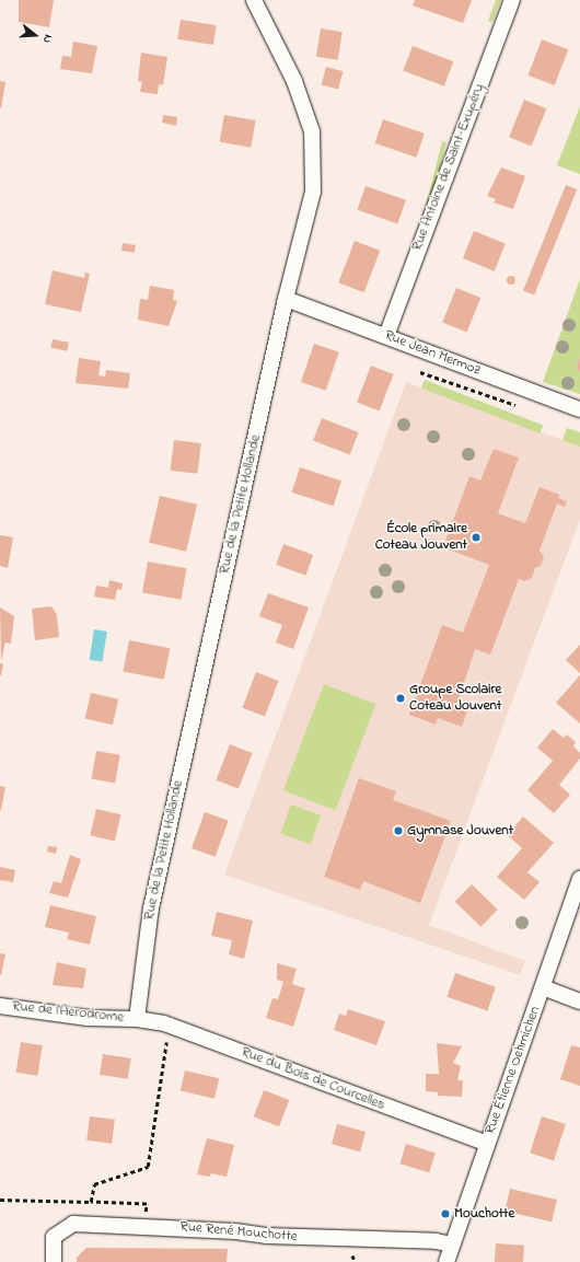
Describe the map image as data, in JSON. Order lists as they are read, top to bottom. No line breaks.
{"streets":{"street":["Rue Antoine de Saint-Exupéry","Rue Jean Mermoz","Rue de la Petite Hollande","Rue de l'Aérodrome","Rue Étienne Oehmichen","Rue du Bois de Courcelles","Rue René Mouchotte"]},"crossings":[["Rue Antoine de Saint-Exupéry","Rue Jean Mermoz"],["Rue Jean Mermoz","Rue de la Petite Hollande"],["Rue de la Petite Hollande","Rue de l'Aérodrome"],["Rue de la Petite Hollande","Rue du Bois de Courcelles"],["Rue de l'Aérodrome","Rue du Bois de Courcelles"],["Rue Étienne Oehmichen","Rue du Bois de Courcelles"],["Rue Étienne Oehmichen","Rue René Mouchotte"]],"places":["École primaire Coteau Jouvent","Groupe Scolaire Coteau Jouvent","Gymnase Jouvent","Mouchotte"],"north":"right"}
